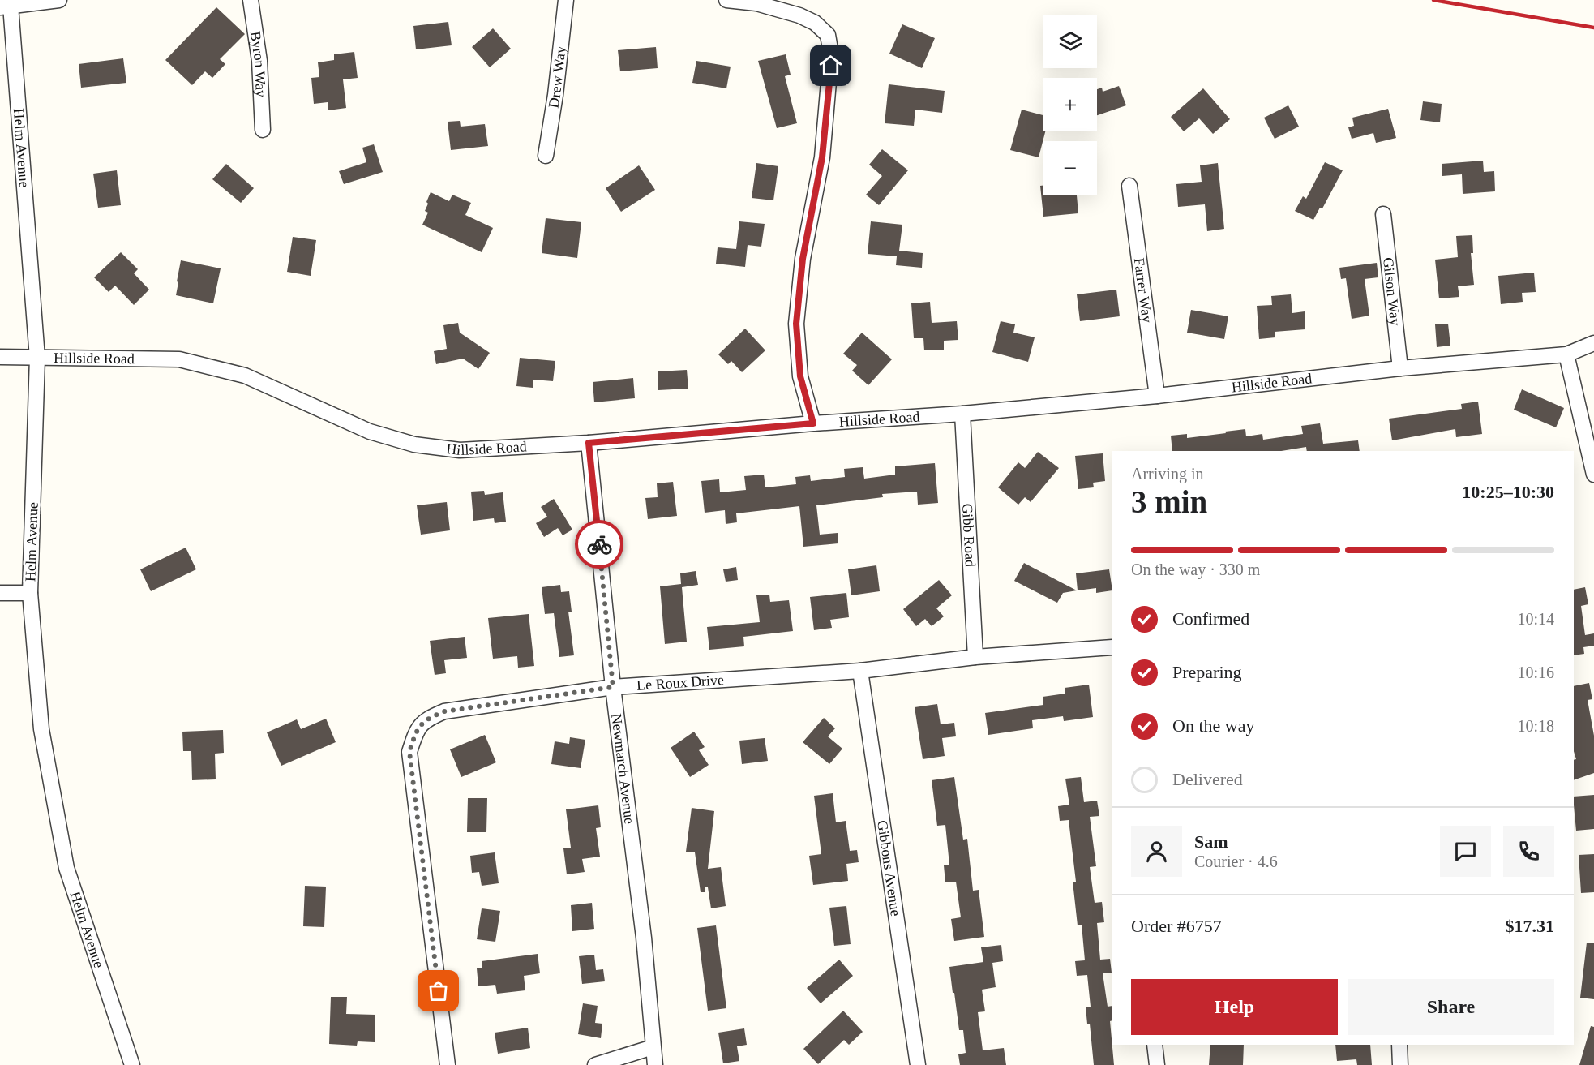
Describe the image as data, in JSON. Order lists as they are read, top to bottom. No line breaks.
{"streets":{"street":["Byron Way","Drew Way","Helm Avenue","Farrer Way","Gilson Way","Hillside Road","Gibb Road","Le Roux Drive","Newmarch Avenue","Gibbons Avenue"]},"crossings":[["Helm Avenue","Hillside Road"],["Farrer Way","Hillside Road"],["Gilson Way","Hillside Road"],["Hillside Road","Gibb Road"],["Hillside Road","Newmarch Avenue"],["Gibb Road","Le Roux Drive"],["Le Roux Drive","Newmarch Avenue"],["Le Roux Drive","Gibbons Avenue"]],"page":{"map_buttons":["+","−"],"heading":["3 min","Arriving in","10:25–10:30"],"panel":["Sam","Courier · 4.6","Order #6757","$17.31"],"bar":"On the way · 330 m","list":[["Confirmed","10:14"],["Preparing","10:16"],["On the way","10:18"],"Delivered"],"buttons":["Help","Share"]}}
